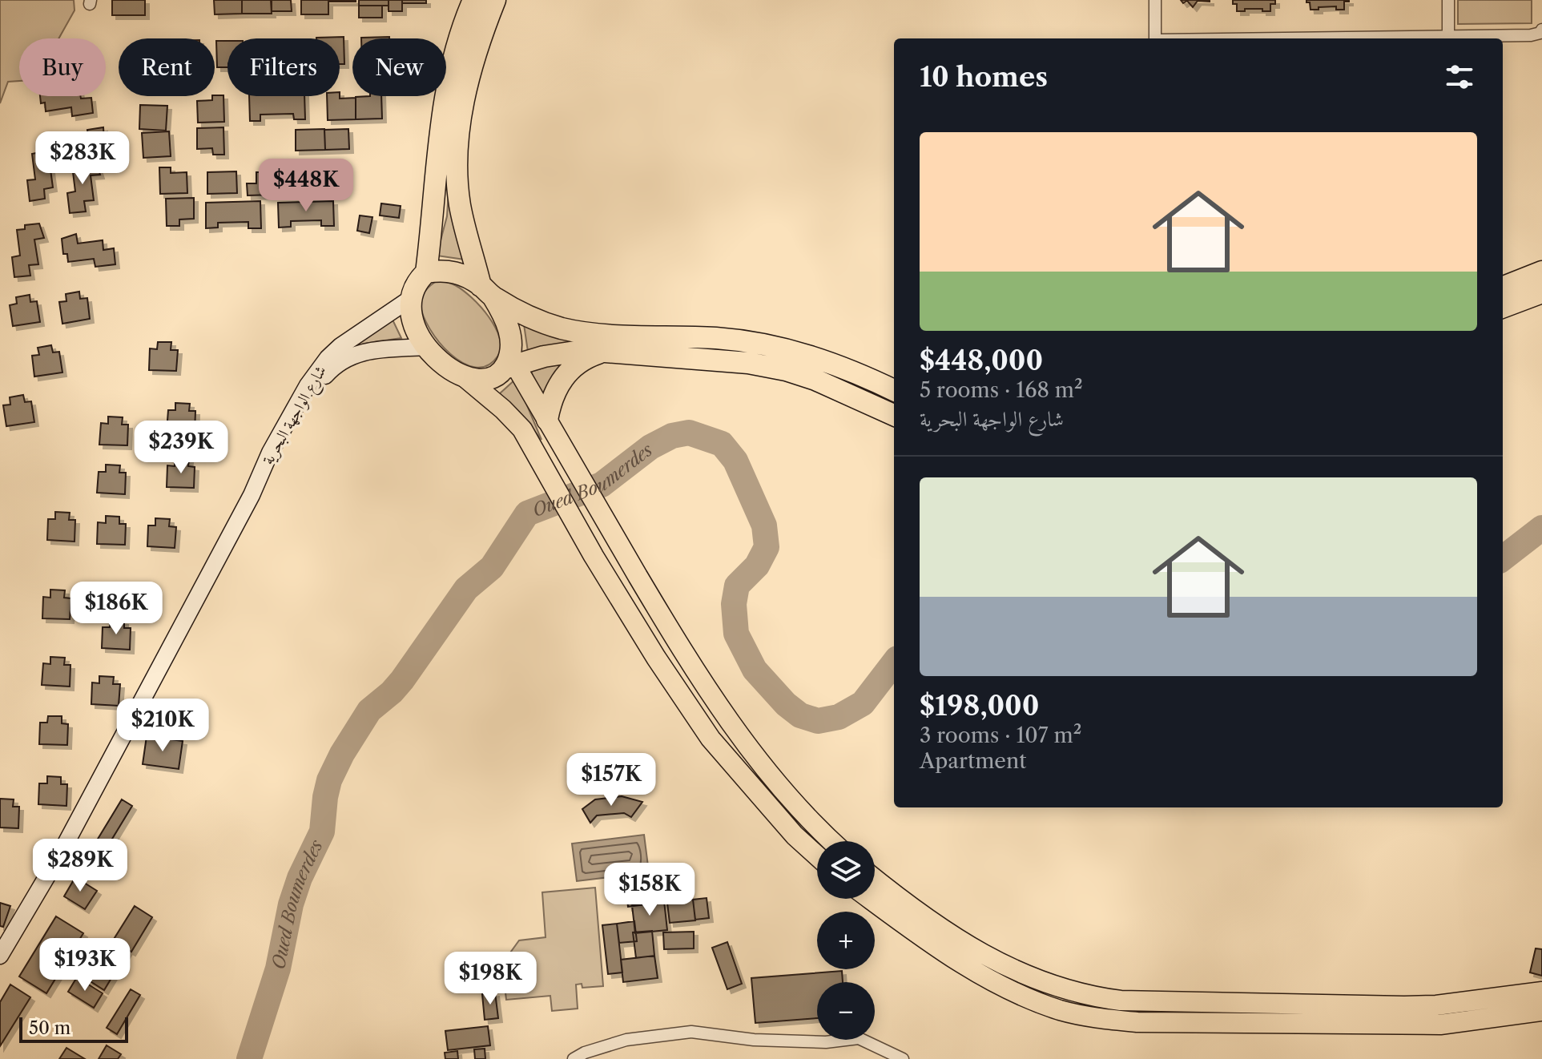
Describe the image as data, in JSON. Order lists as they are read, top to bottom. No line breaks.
{"streets":{"main road":["شارع الواجهة البحرية"]},"water":["Oued Boumerdes"],"scale_bar":"50 m","page":{"chip":["Buy","Rent","Filters","New"],"heading":"10 homes","list":[{"name":"$448,000","note":"5 rooms · 168 m² · شارع الواجهة البحرية"},{"name":"$198,000","note":"3 rooms · 107 m² · Apartment"}],"price":["$283K","$448K","$239K","$186K","$210K","$157K","$289K","$158K","$193K","$198K"],"map_buttons":["+","−"],"scale":"50 m"}}
